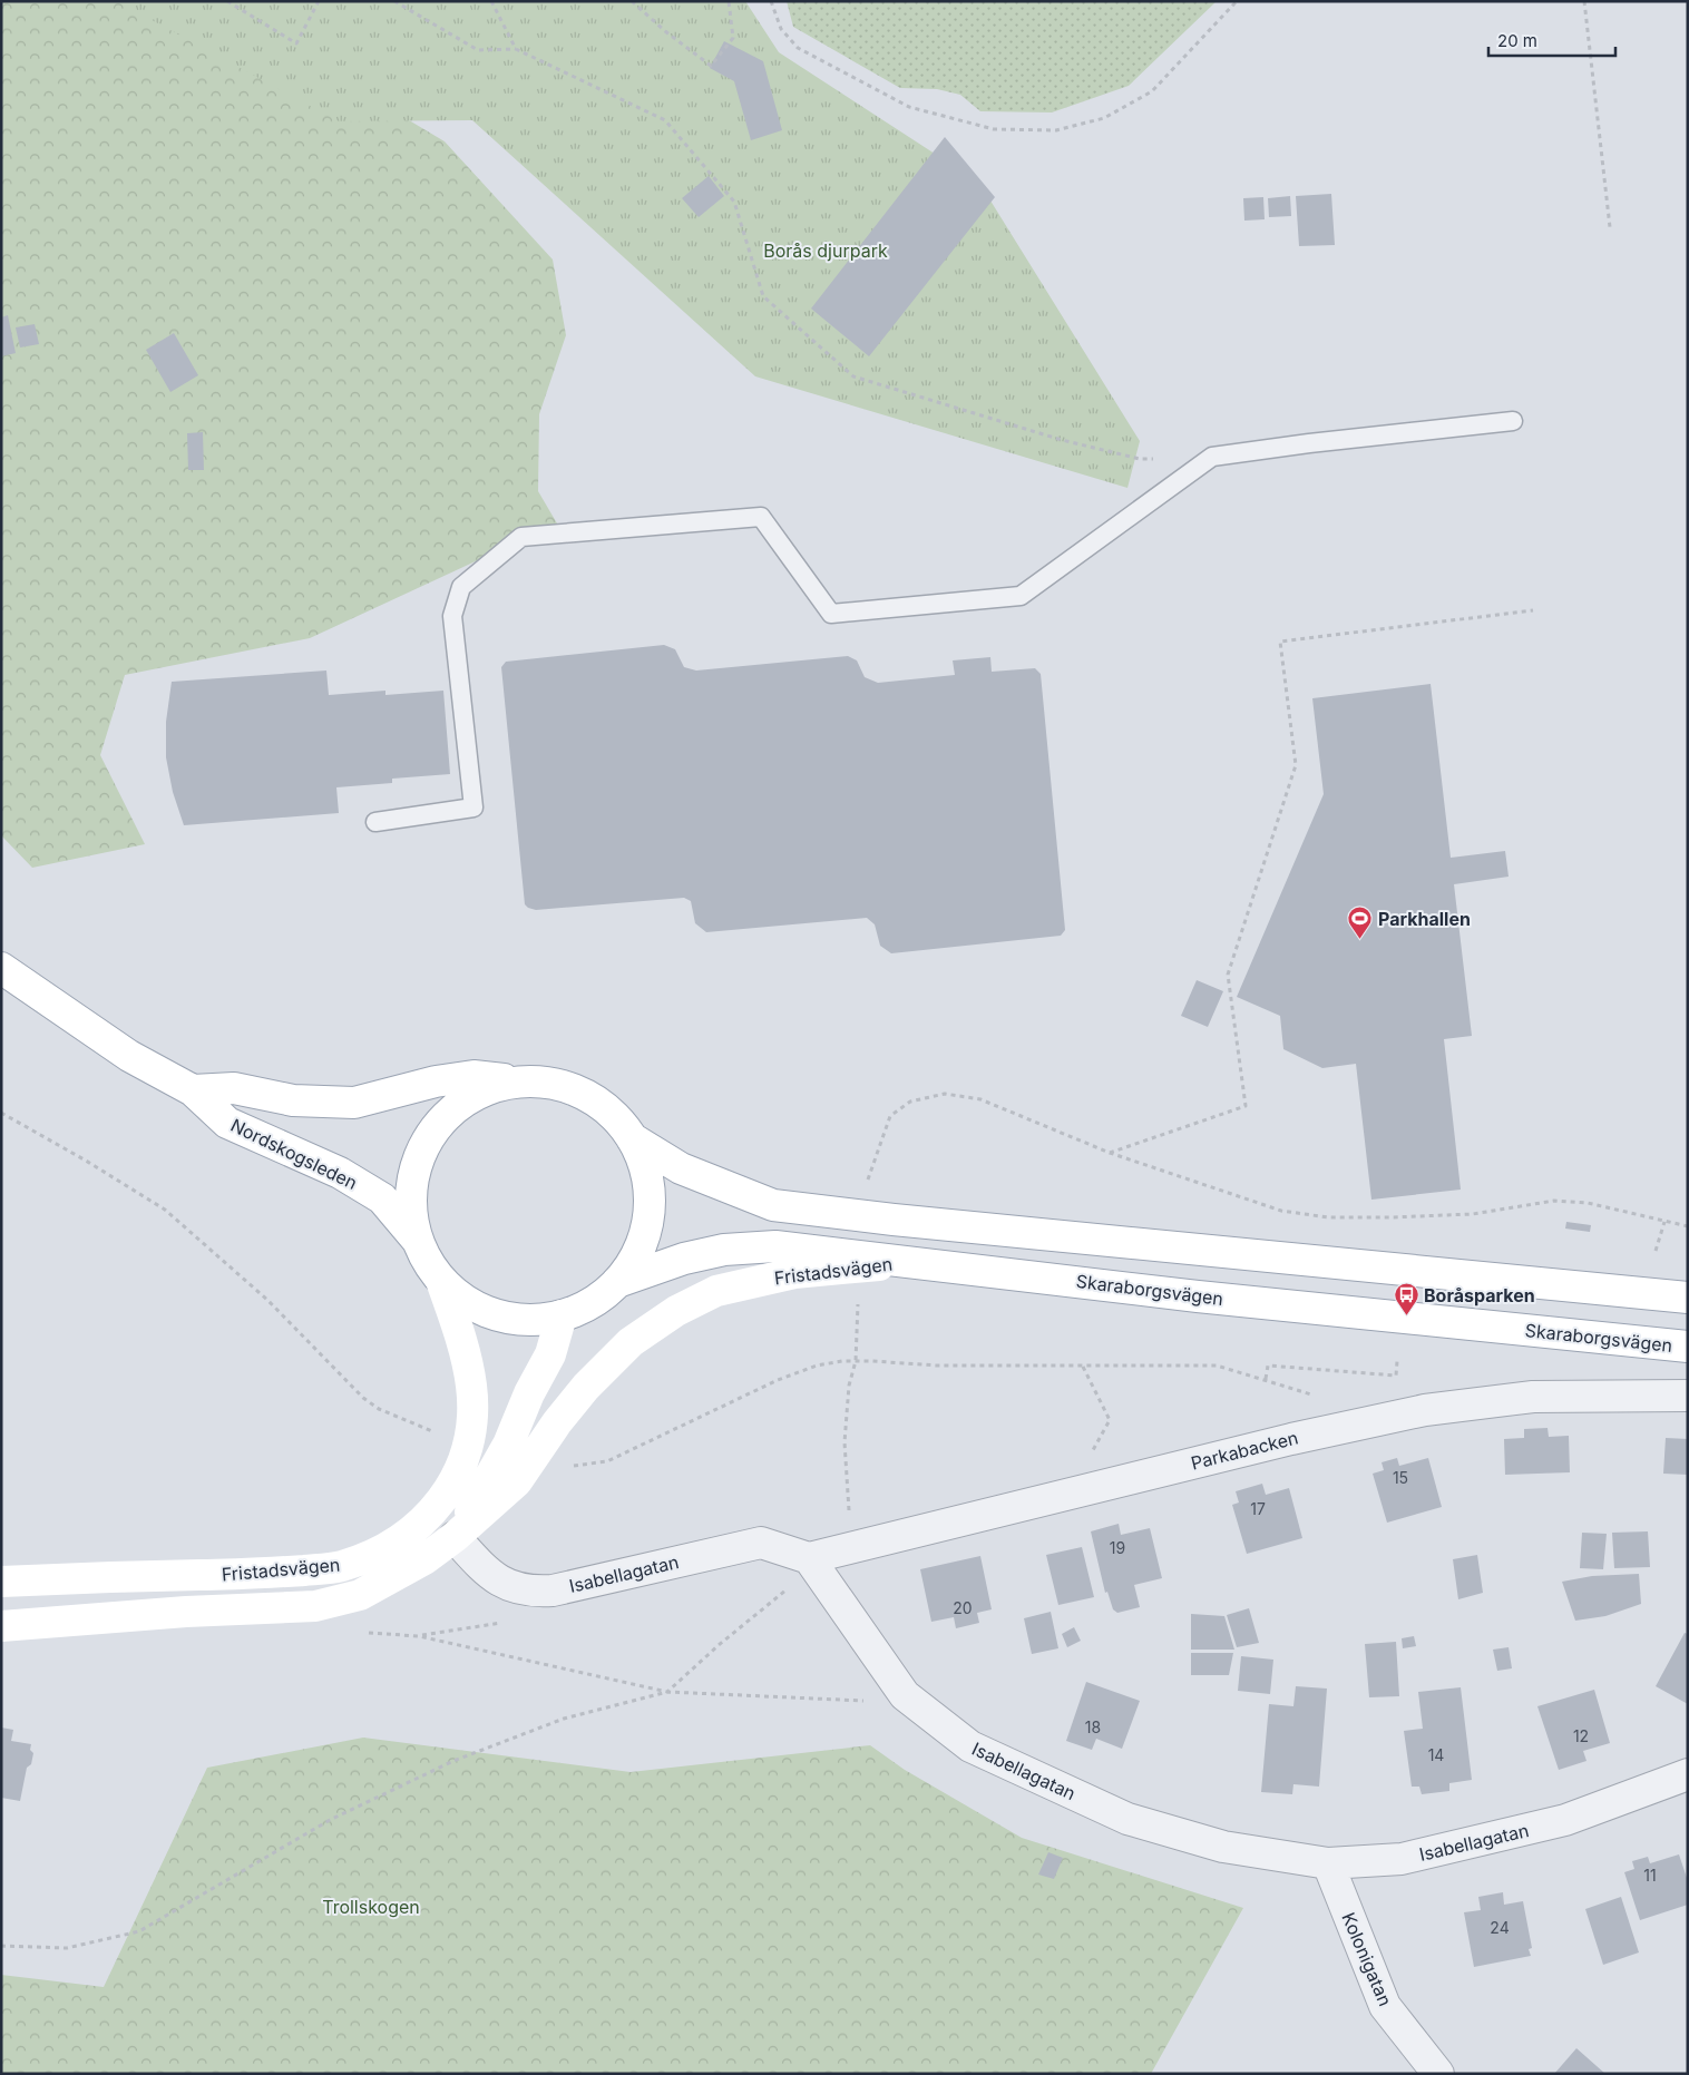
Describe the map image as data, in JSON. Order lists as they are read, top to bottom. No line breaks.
{"streets":{"main road":["Nordskogsleden","Fristadsvägen","Skaraborgsvägen"],"street":["Parkabacken","Isabellagatan","Kolonigatan"]},"crossings":[["Fristadsvägen","Skaraborgsvägen"],["Fristadsvägen","Isabellagatan"],["Parkabacken","Isabellagatan"],["Isabellagatan","Kolonigatan"]],"parks":["Borås djurpark","Trollskogen"],"places":{"sports":["Parkhallen"],"bus stop":["Boråsparken"]},"house_numbers":["15","17","19","20","18","12","14","11","24"],"scale_bar":"20 m"}
